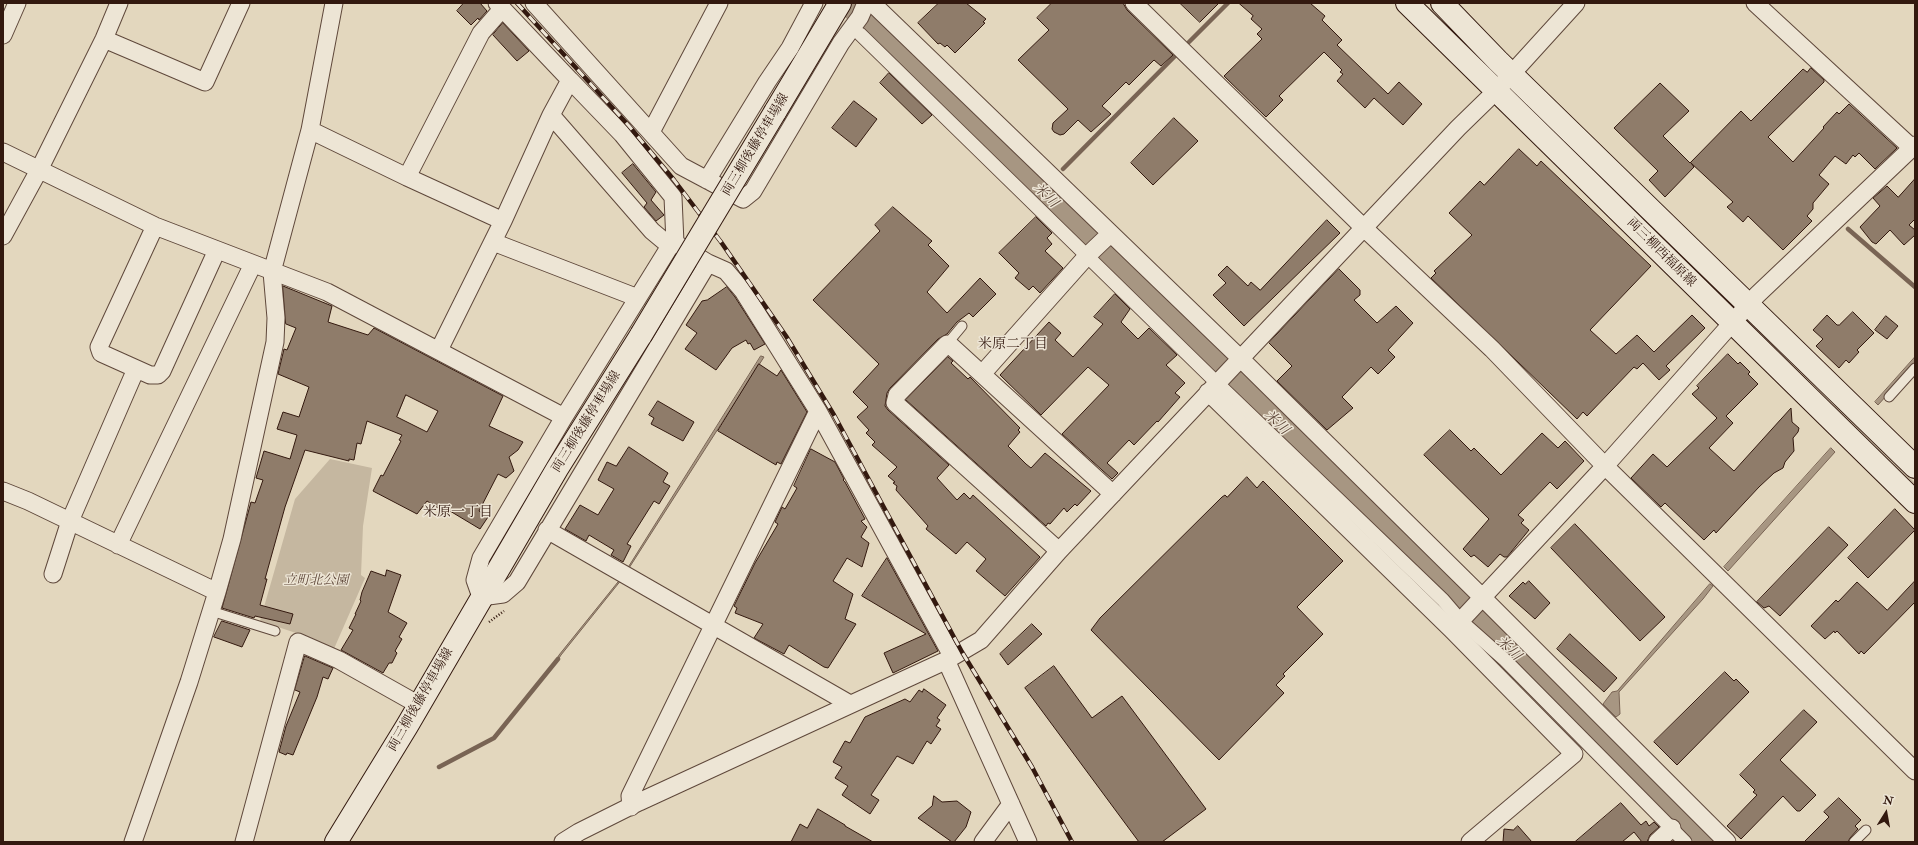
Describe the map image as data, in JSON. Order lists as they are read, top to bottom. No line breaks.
{"streets":{"main road":["両三柳後藤停車場線","両三柳西福原線"]},"districts":["米原二丁目","米原一丁目"],"water":["米川"],"parks":["立町北公園"],"north":"top"}
